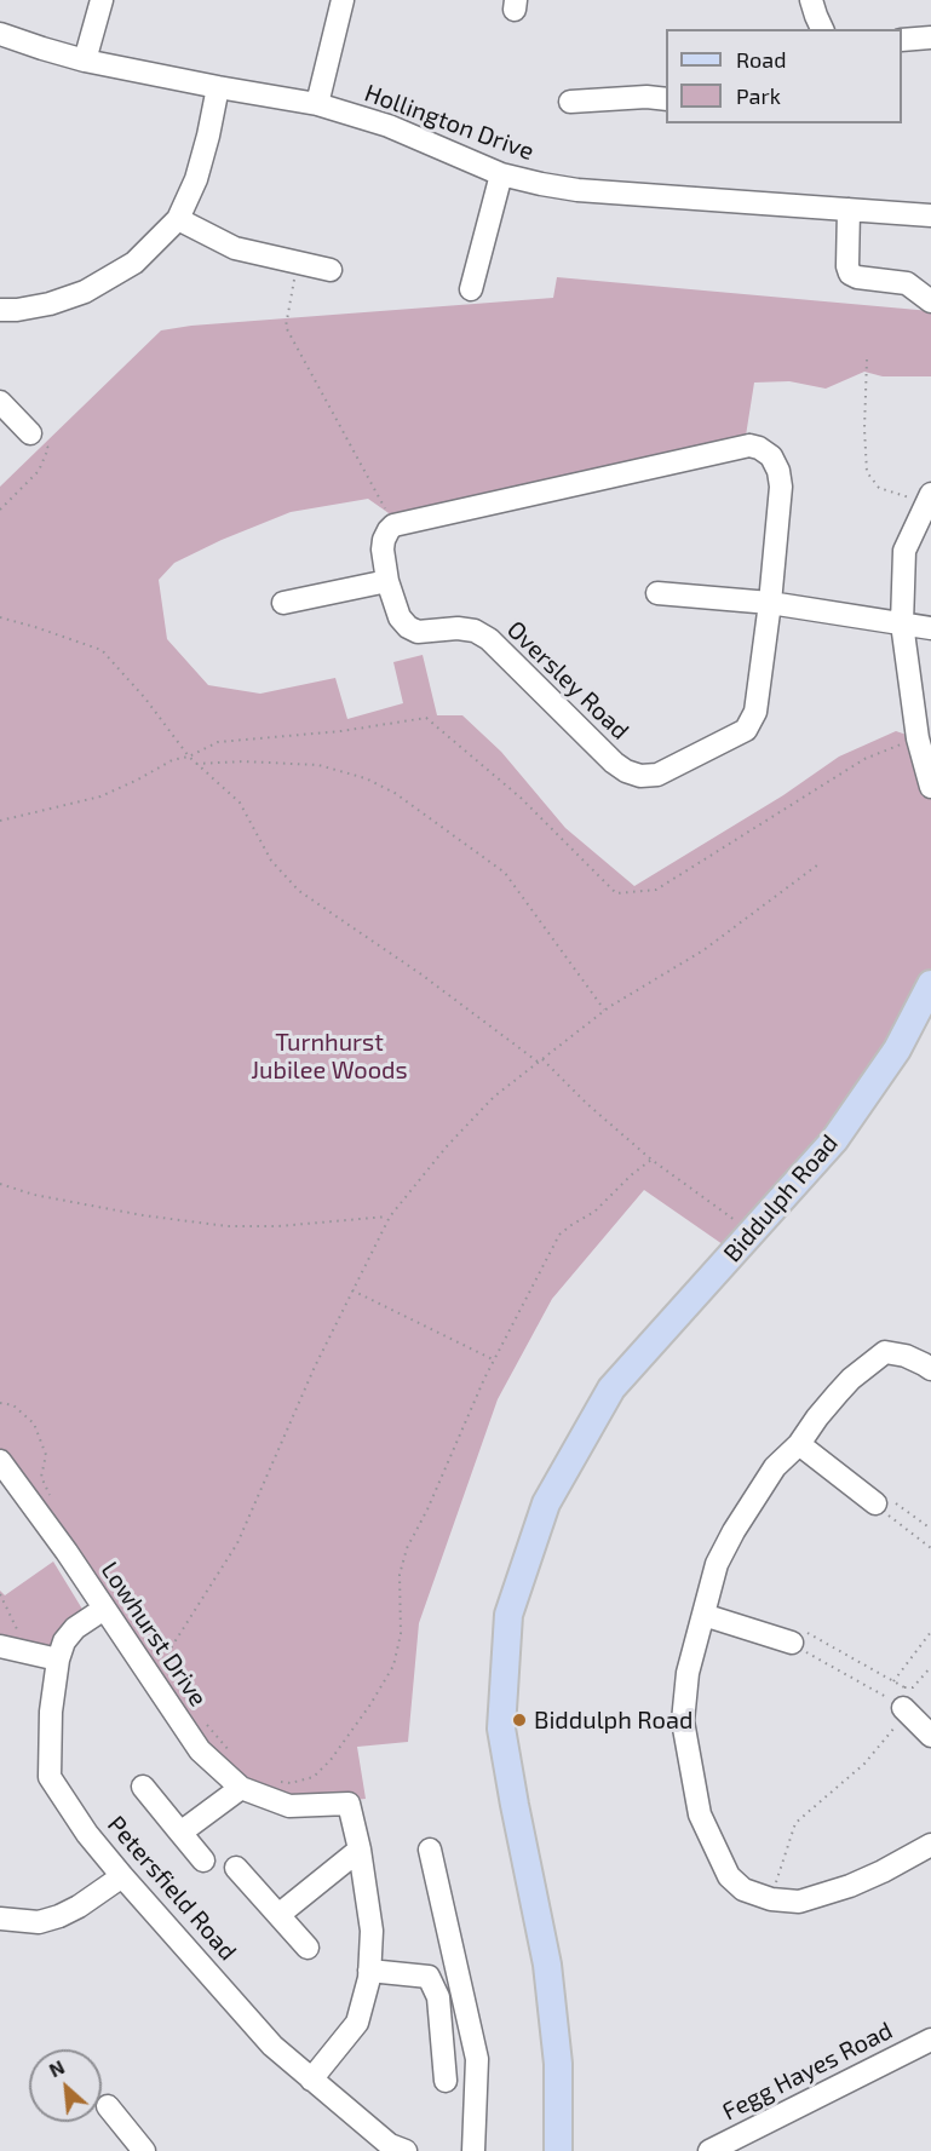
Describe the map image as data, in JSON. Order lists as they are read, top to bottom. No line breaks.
{"streets":{"main road":["Biddulph Road"],"street":["Hollington Drive","Oversley Road","Lowhurst Drive","Petersfield Road","Fegg Hayes Road"]},"crossings":[["Lowhurst Drive","Petersfield Road"]],"parks":["Turnhurst Jubilee Woods"],"places":["Biddulph Road"],"legend":["Road","Park"],"north":"top left"}
